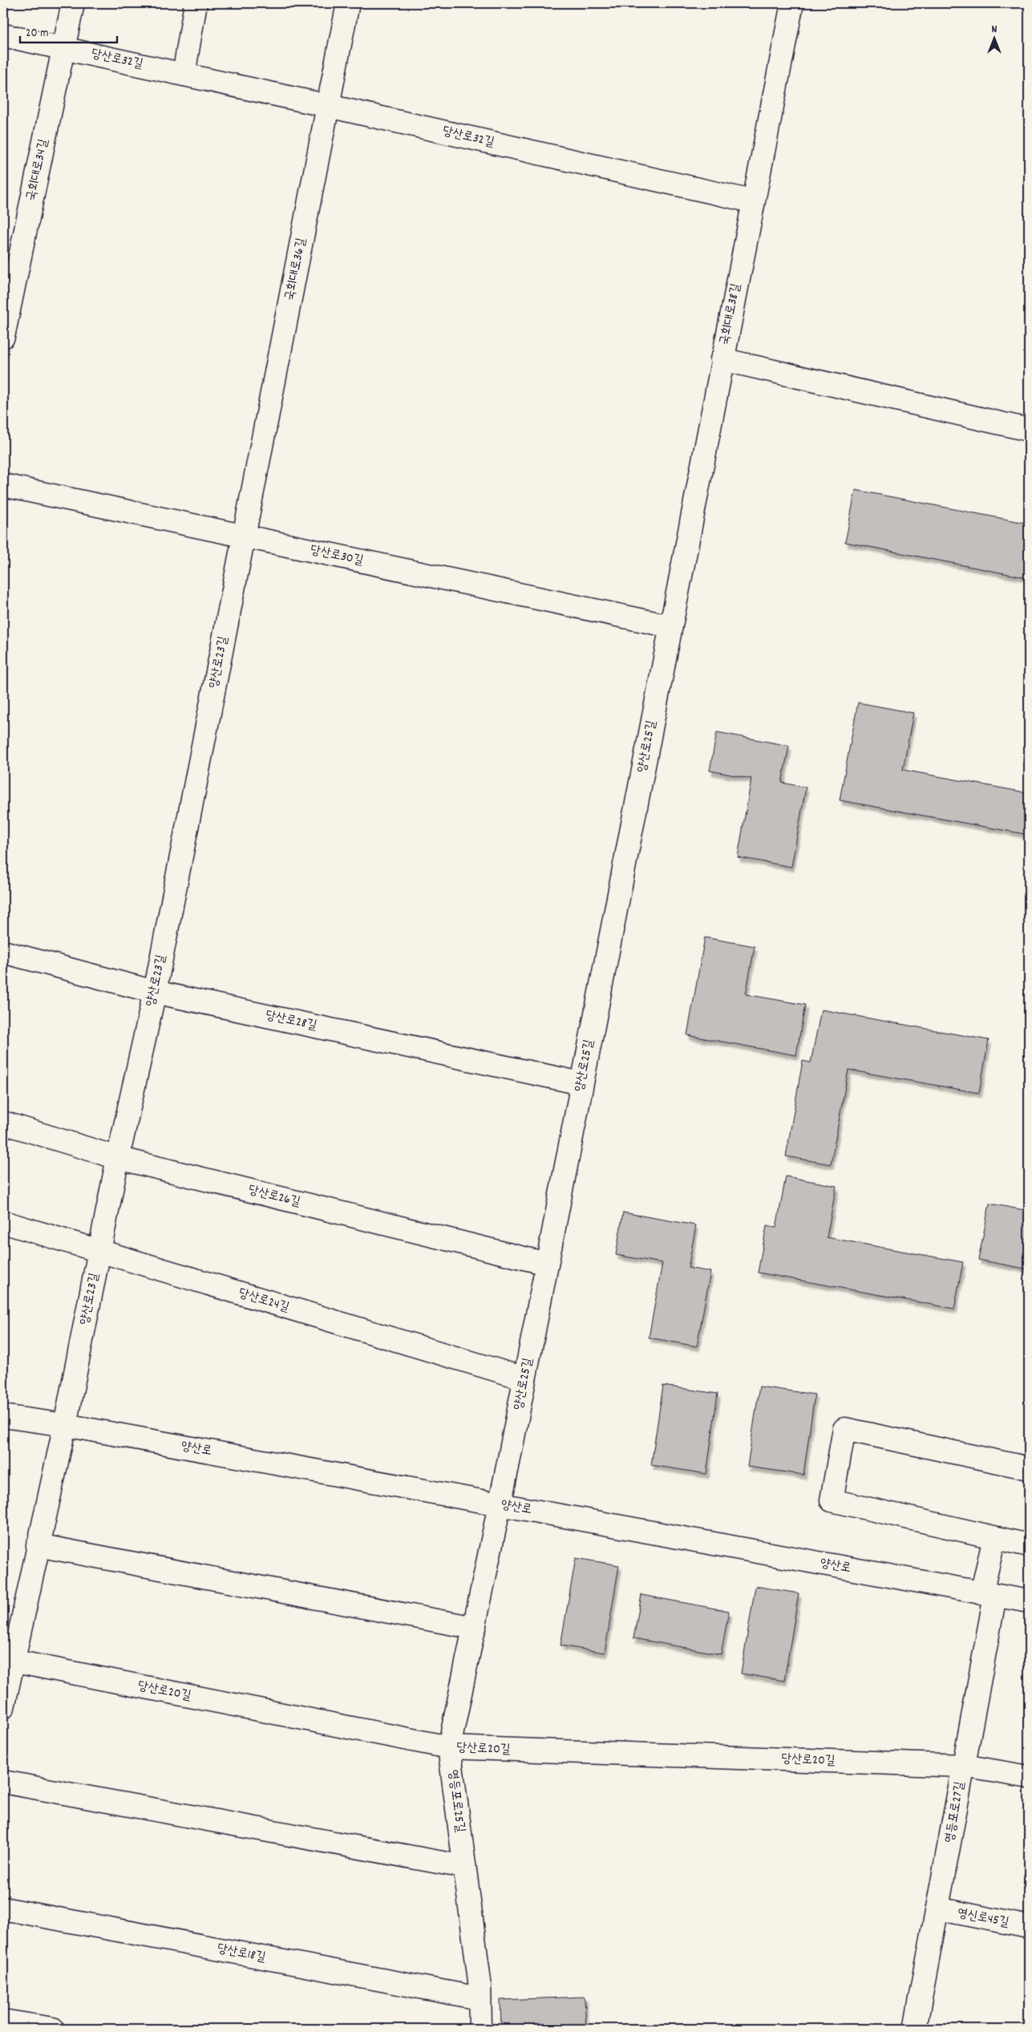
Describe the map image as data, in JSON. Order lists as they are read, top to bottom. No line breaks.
{"streets":{"street":["당산로32길","국회대로34길","국회대로36길","국회대로38길","당산로30길","양산로23길","양산로25길","당산로28길","당산로26길","당산로24길","양산로","당산로20길","영등포로25길","영등포로27길","영신로45길","당산로18길"]},"crossings":[["당산로32길","국회대로34길"],["당산로32길","국회대로36길"],["당산로32길","국회대로38길"],["국회대로36길","당산로30길"],["국회대로36길","양산로23길"],["국회대로38길","당산로30길"],["국회대로38길","양산로25길"],["당산로30길","양산로23길"],["당산로30길","양산로25길"],["양산로23길","당산로28길"],["양산로23길","당산로26길"],["양산로23길","당산로24길"],["양산로23길","양산로"],["양산로25길","당산로28길"],["양산로25길","당산로26길"],["양산로25길","당산로24길"],["양산로25길","양산로"],["양산로25길","영등포로25길"],["양산로","영등포로25길"],["양산로","영등포로27길"],["당산로20길","영등포로25길"],["당산로20길","영등포로27길"],["영등포로25길","당산로18길"],["영등포로27길","영신로45길"]],"scale_bar":"20 m","north":"top"}
